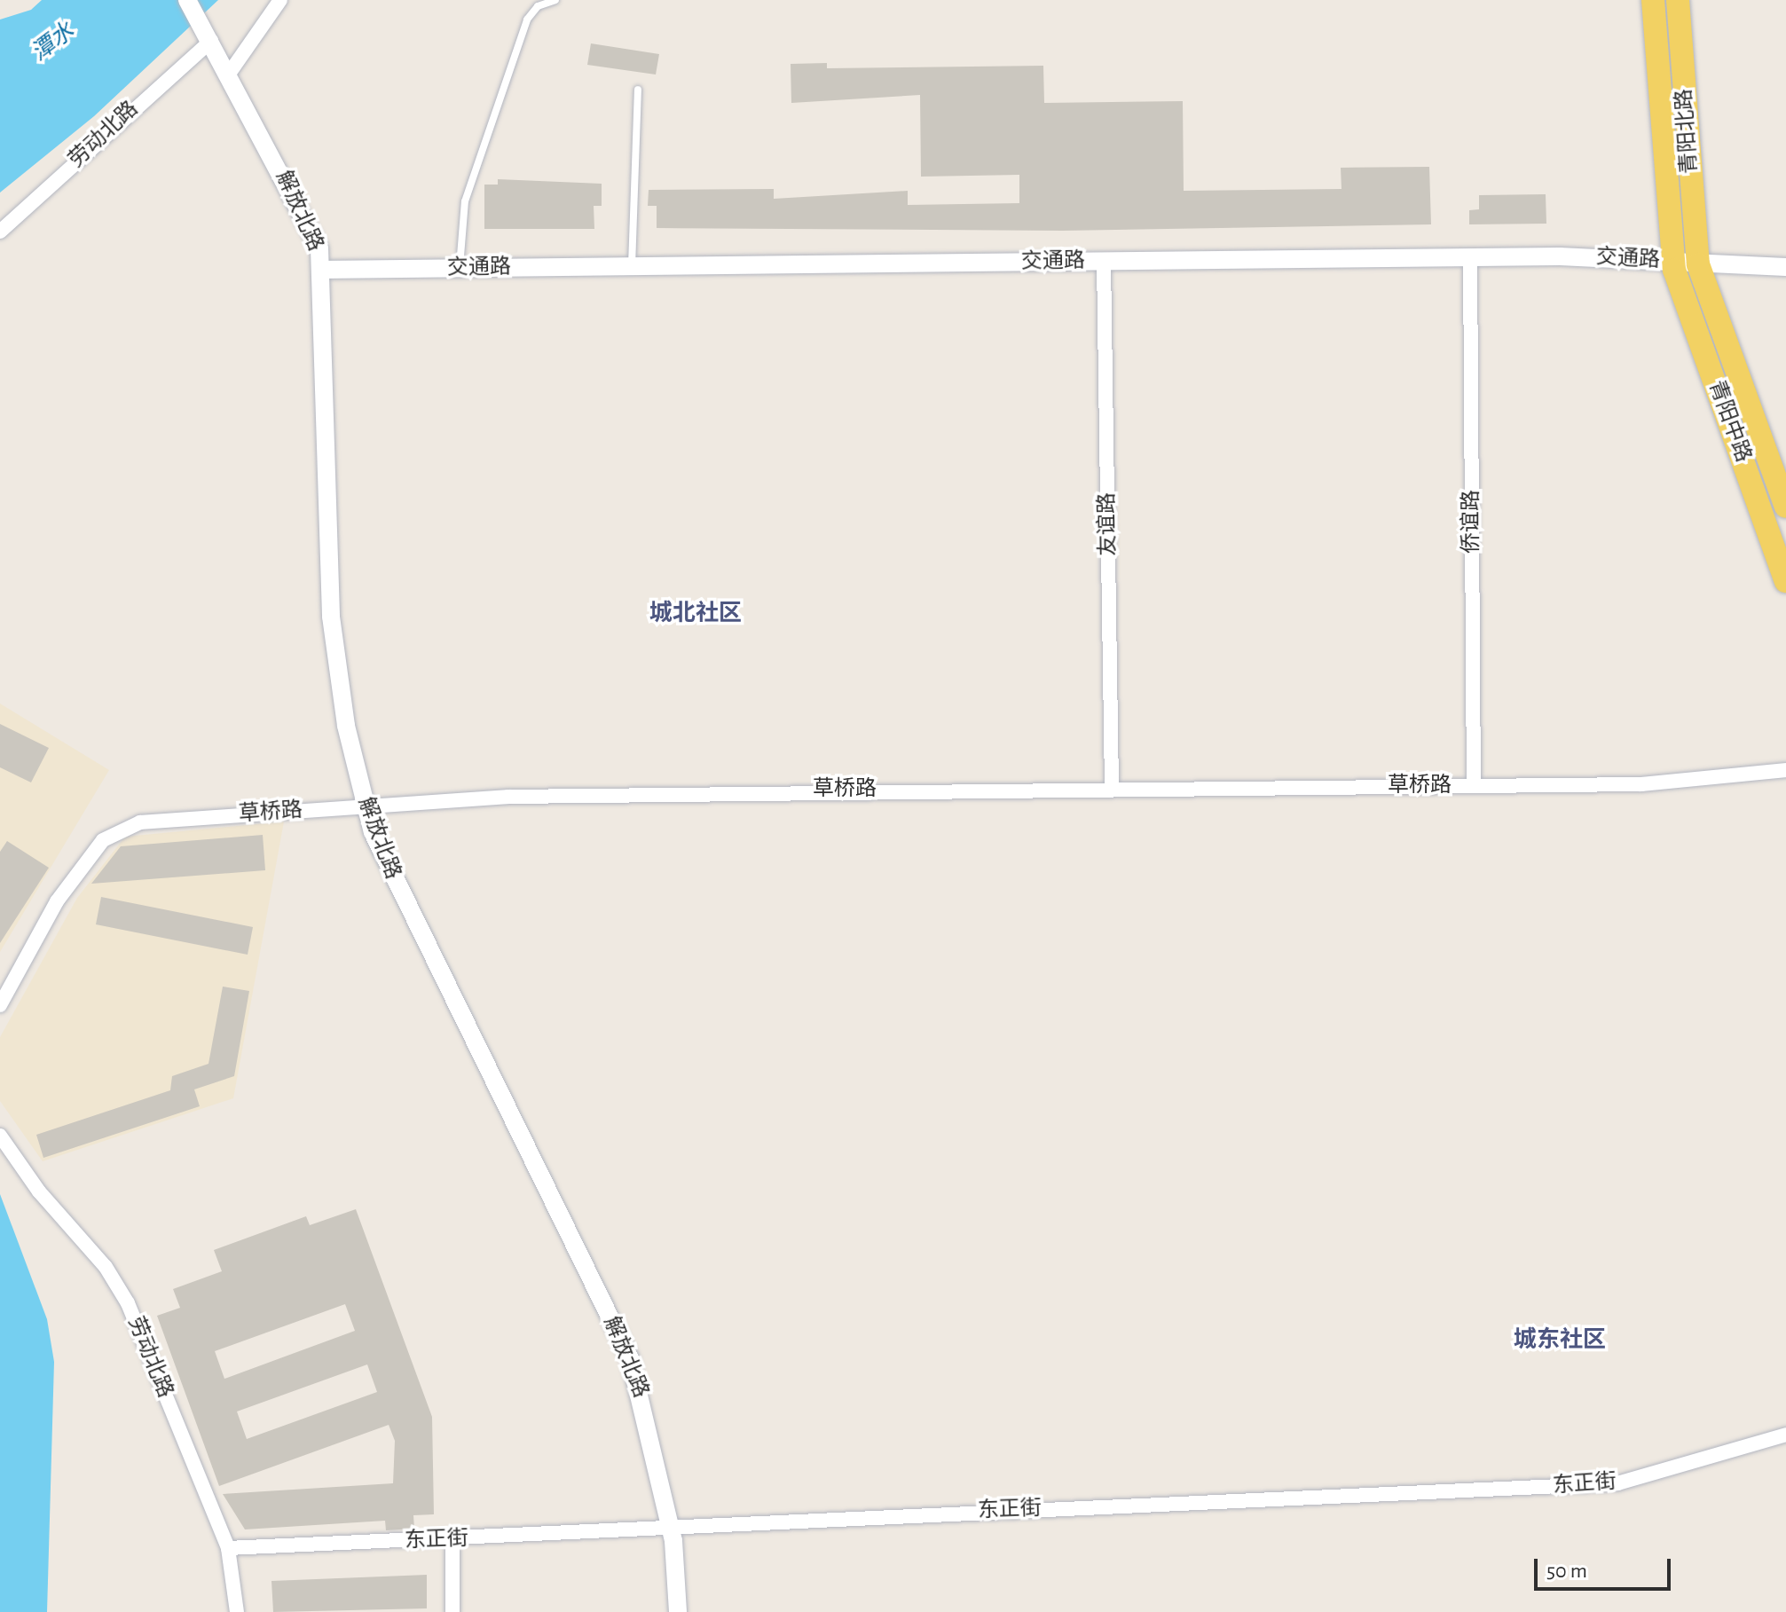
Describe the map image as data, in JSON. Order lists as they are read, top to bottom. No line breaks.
{"streets":{"main road":["青阳北路","青阳中路"],"street":["劳动北路","解放北路","交通路","侨谊路","友谊路","草桥路","东正街"]},"crossings":[["青阳北路","交通路"],["青阳北路","青阳中路"],["劳动北路","解放北路"],["劳动北路","东正街"],["解放北路","交通路"],["解放北路","草桥路"],["解放北路","东正街"],["交通路","青阳中路"],["交通路","侨谊路"],["交通路","友谊路"],["侨谊路","草桥路"],["友谊路","草桥路"]],"districts":["城北社区","城东社区"],"water":["潭水"],"scale_bar":"50 m"}
